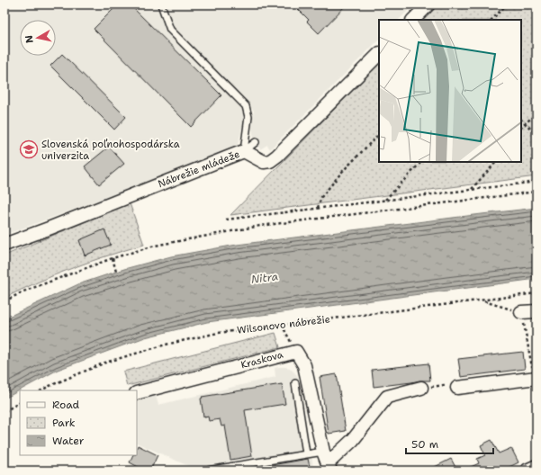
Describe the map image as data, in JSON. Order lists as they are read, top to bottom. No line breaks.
{"streets":{"street":["Nábrežie mládeže","Kraskova"],"path":["Wilsonovo nábrežie"]},"water":["Nitra"],"places":{"school or university":["Slovenská poľnohospodárska univerzita"]},"legend":["Road","Park","Water"],"scale_bar":"50 m","north":"left"}
